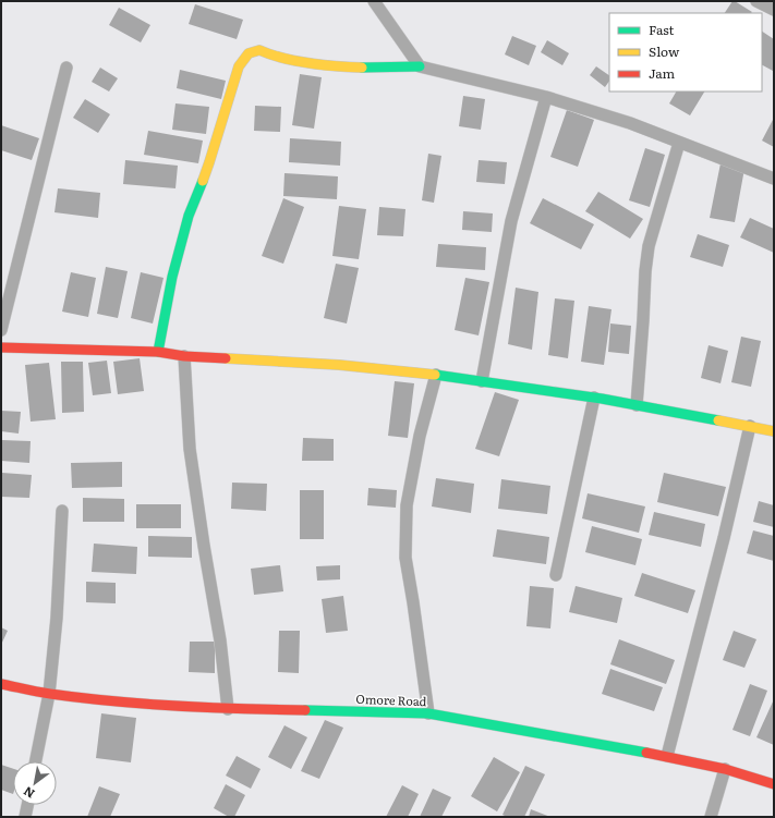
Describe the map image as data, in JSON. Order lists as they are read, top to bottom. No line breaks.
{"streets":{"street":["Omore Road"]},"legend":["Fast","Slow","Jam"],"north":"bottom left"}
